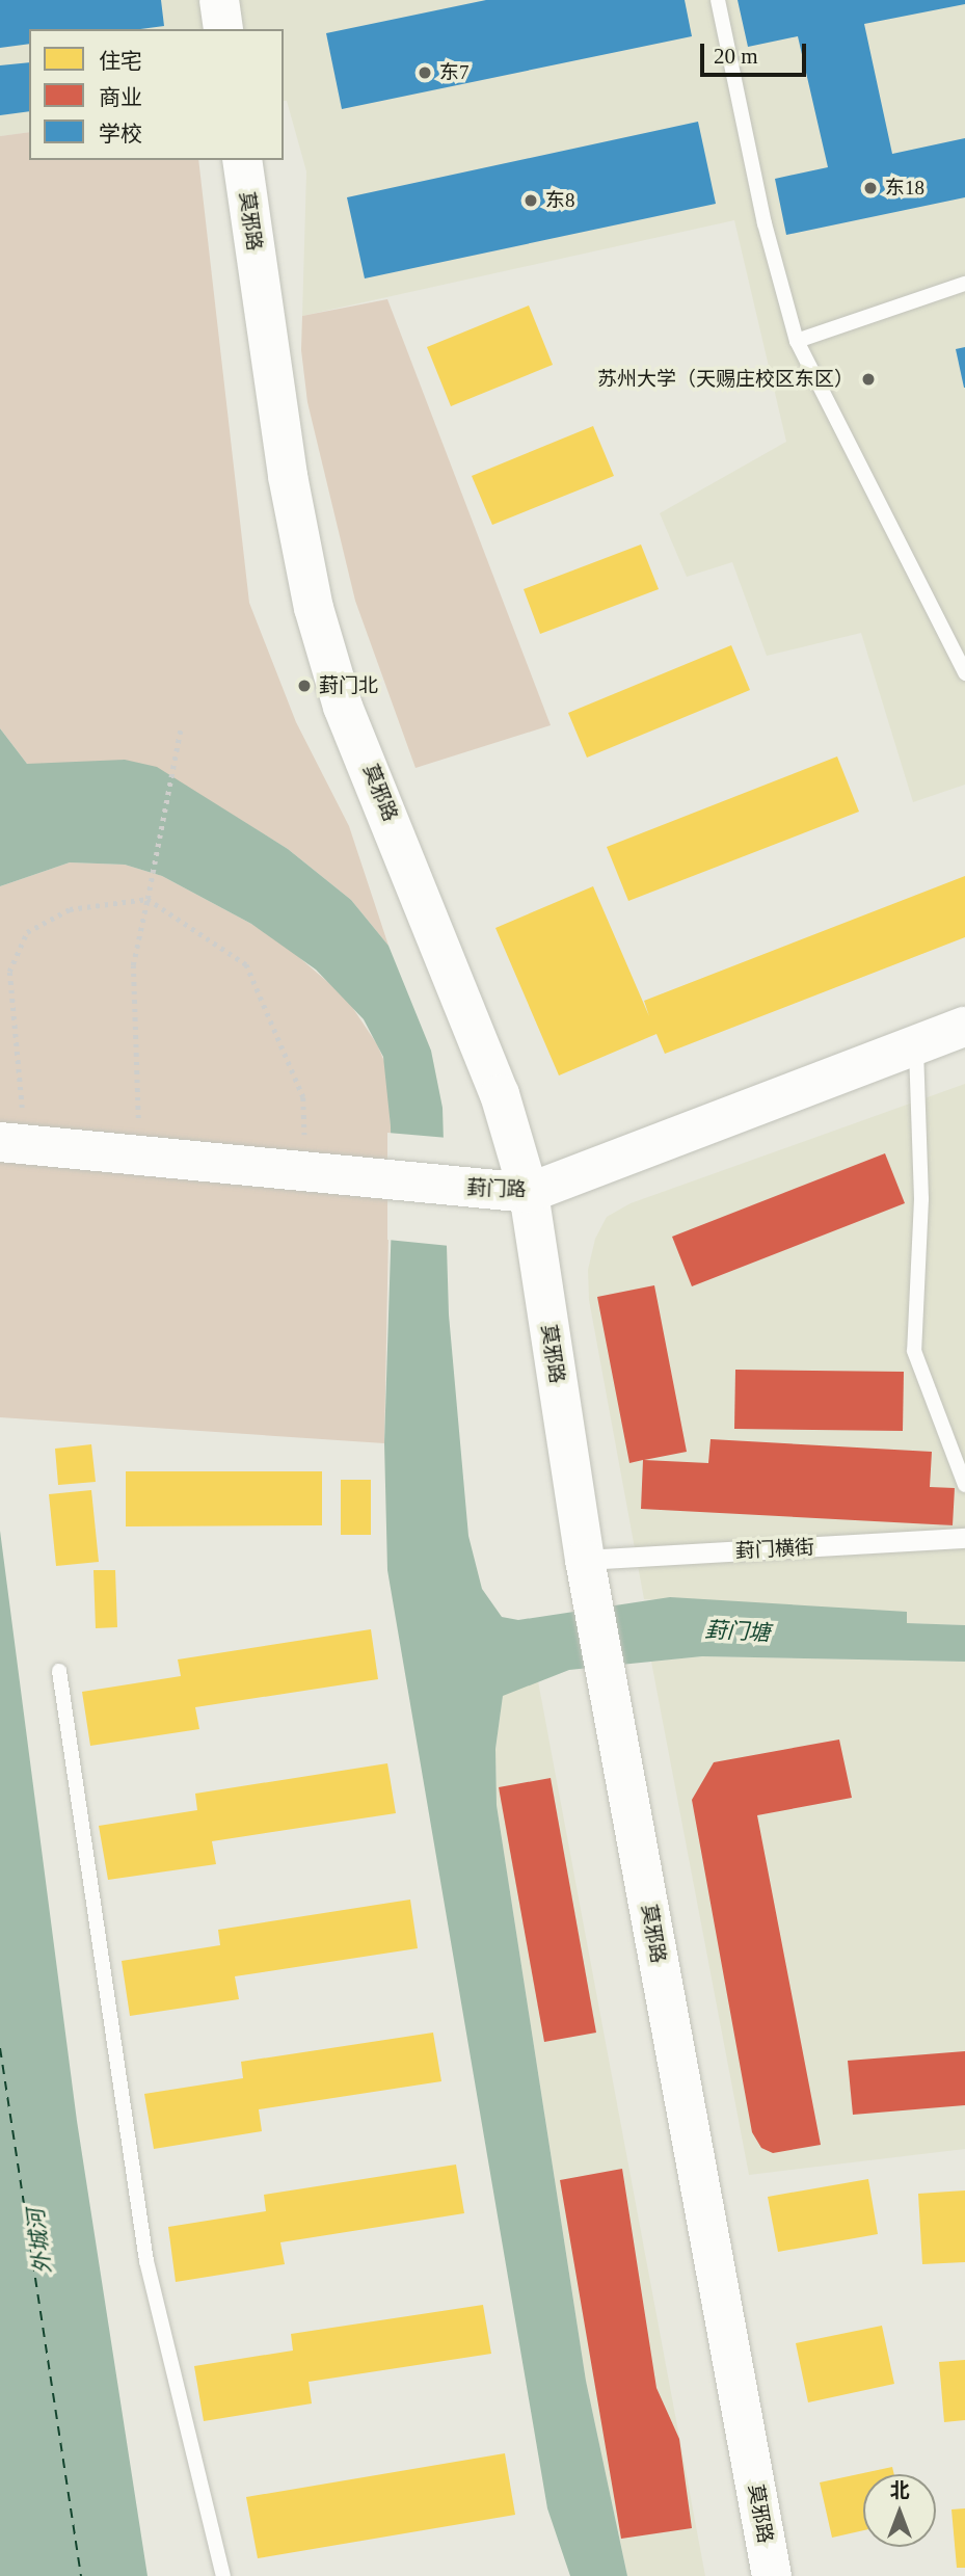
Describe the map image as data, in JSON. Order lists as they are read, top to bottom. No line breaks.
{"streets":{"main road":["莫邪路","葑门路"],"street":["葑门横街"]},"crossings":[["莫邪路","葑门路"],["莫邪路","葑门横街"]],"water":["葑门塘","外城河"],"places":["东7","东18","东8","苏州大学（天赐庄校区东区）","葑门北"],"legend":["住宅","商业","学校"],"scale_bar":"20 m","north":"top"}
